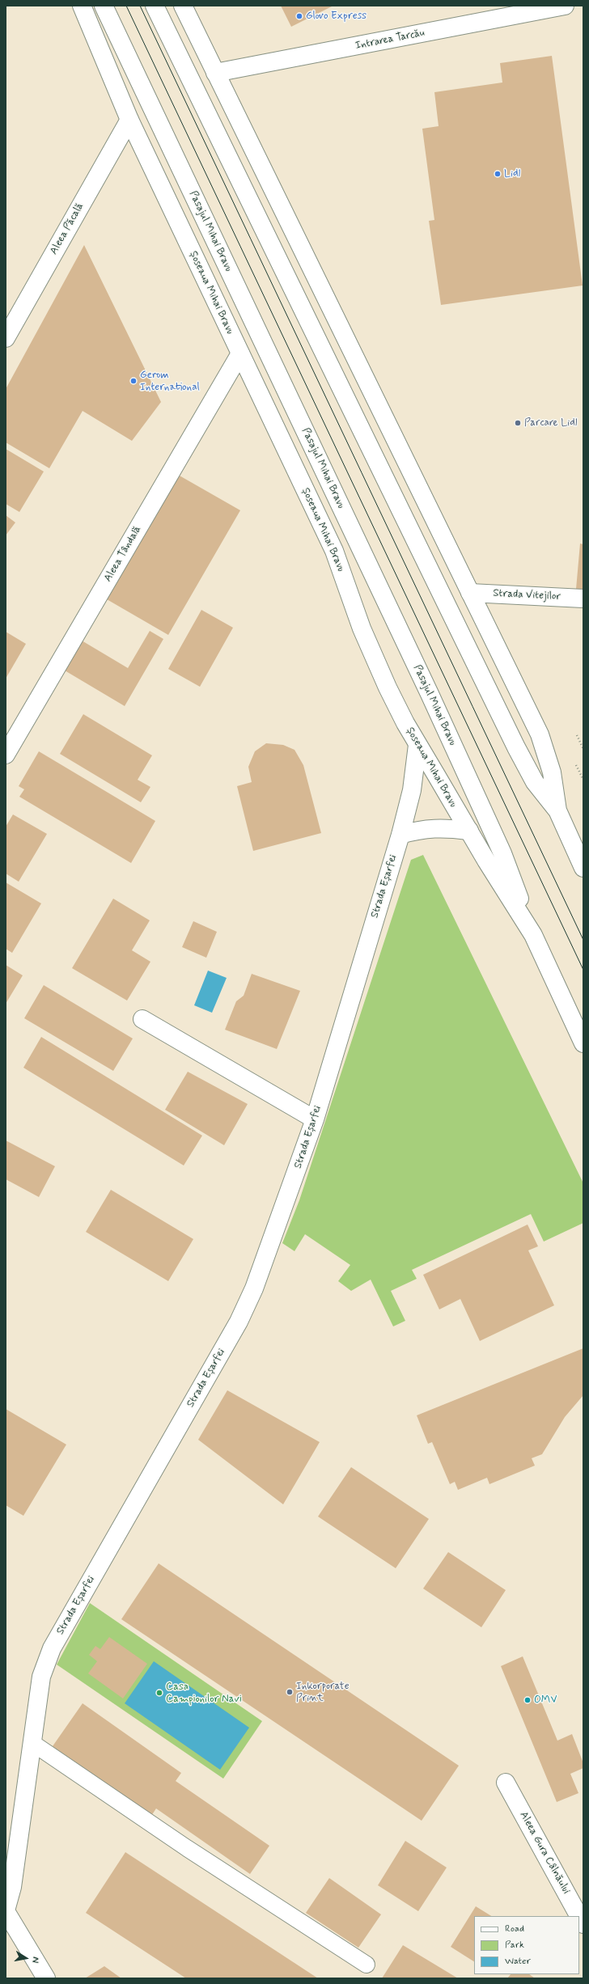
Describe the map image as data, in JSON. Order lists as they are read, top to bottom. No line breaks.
{"streets":{"main road":["Intrarea Tarcău","Aleea Păcală","Pasajul Mihai Bravu","Șoseaua Mihai Bravu","Aleea Tândală","Strada Vitejilor","Strada Eșarfei","Aleea Gura Câlnăului"]},"crossings":[["Aleea Păcală","Șoseaua Mihai Bravu"],["Pasajul Mihai Bravu","Șoseaua Mihai Bravu"],["Șoseaua Mihai Bravu","Aleea Tândală"],["Șoseaua Mihai Bravu","Strada Eșarfei"]],"places":["Glovo Express","Lidl","Gerom International","Parcare Lidl","Inkorporate Print","Casa Campionilor Navi","OMV"],"legend":["Road","Park","Water"],"north":"right"}
